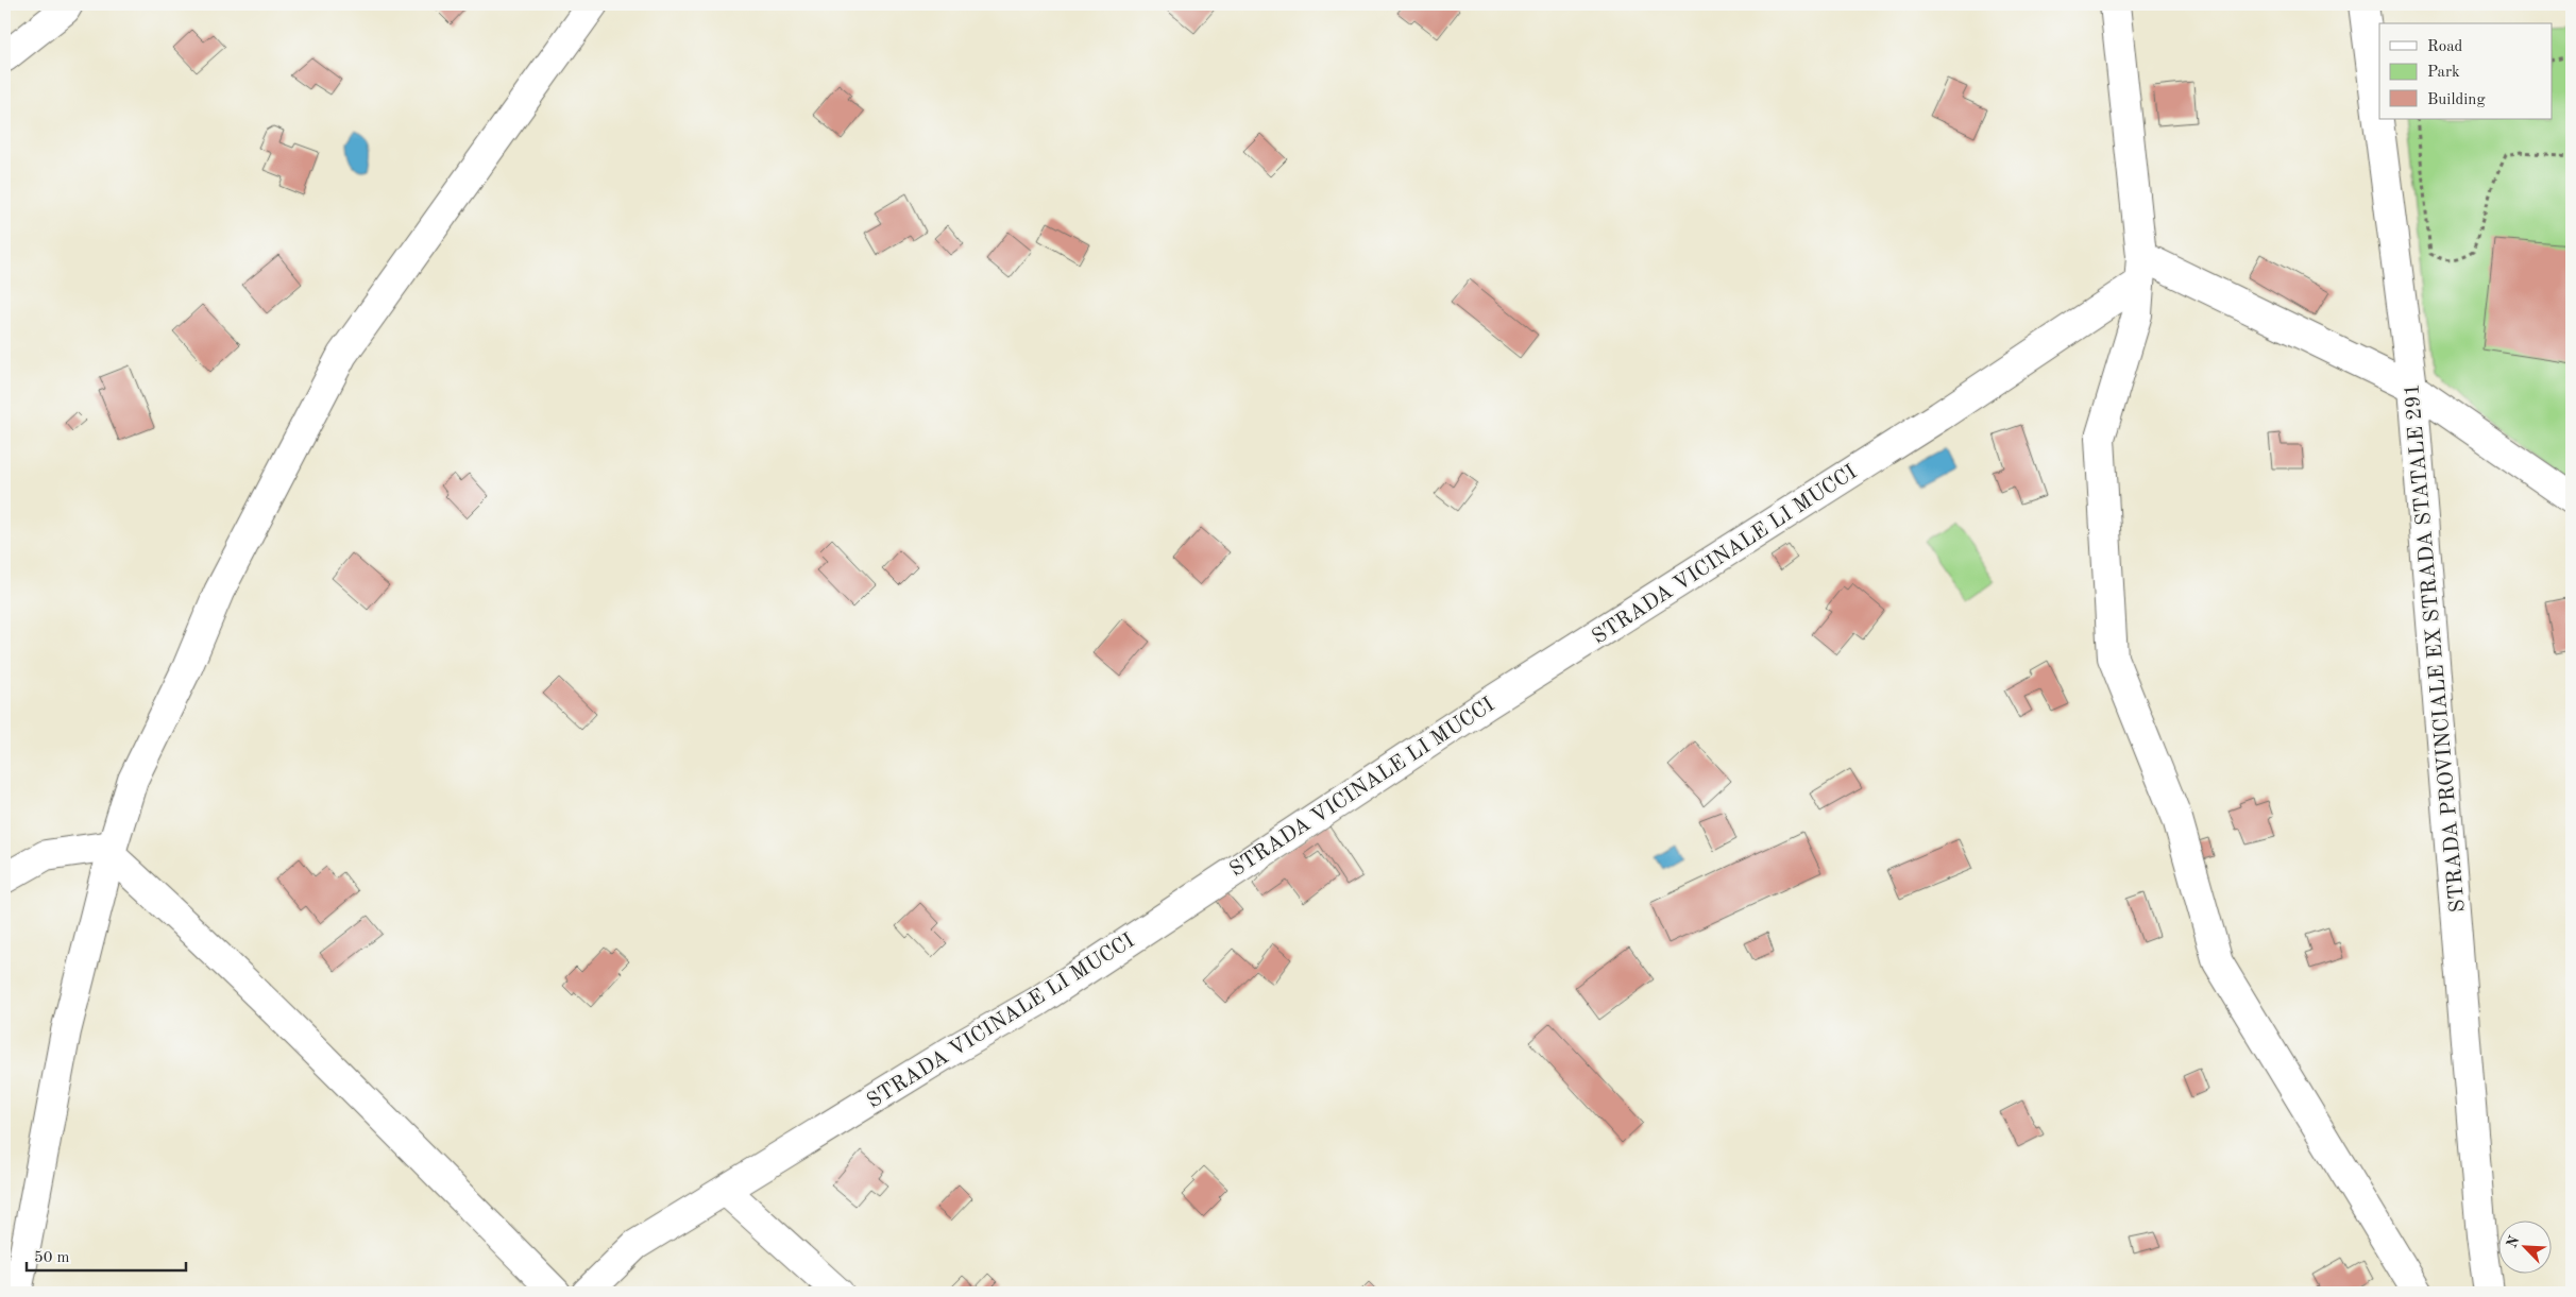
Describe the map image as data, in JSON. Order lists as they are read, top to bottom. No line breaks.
{"streets":{"street":["STRADA VICINALE LI MUCCI","STRADA PROVINCIALE EX STRADA STATALE 291"]},"legend":["Road","Park","Building"],"scale_bar":"50 m","north":"top left"}
